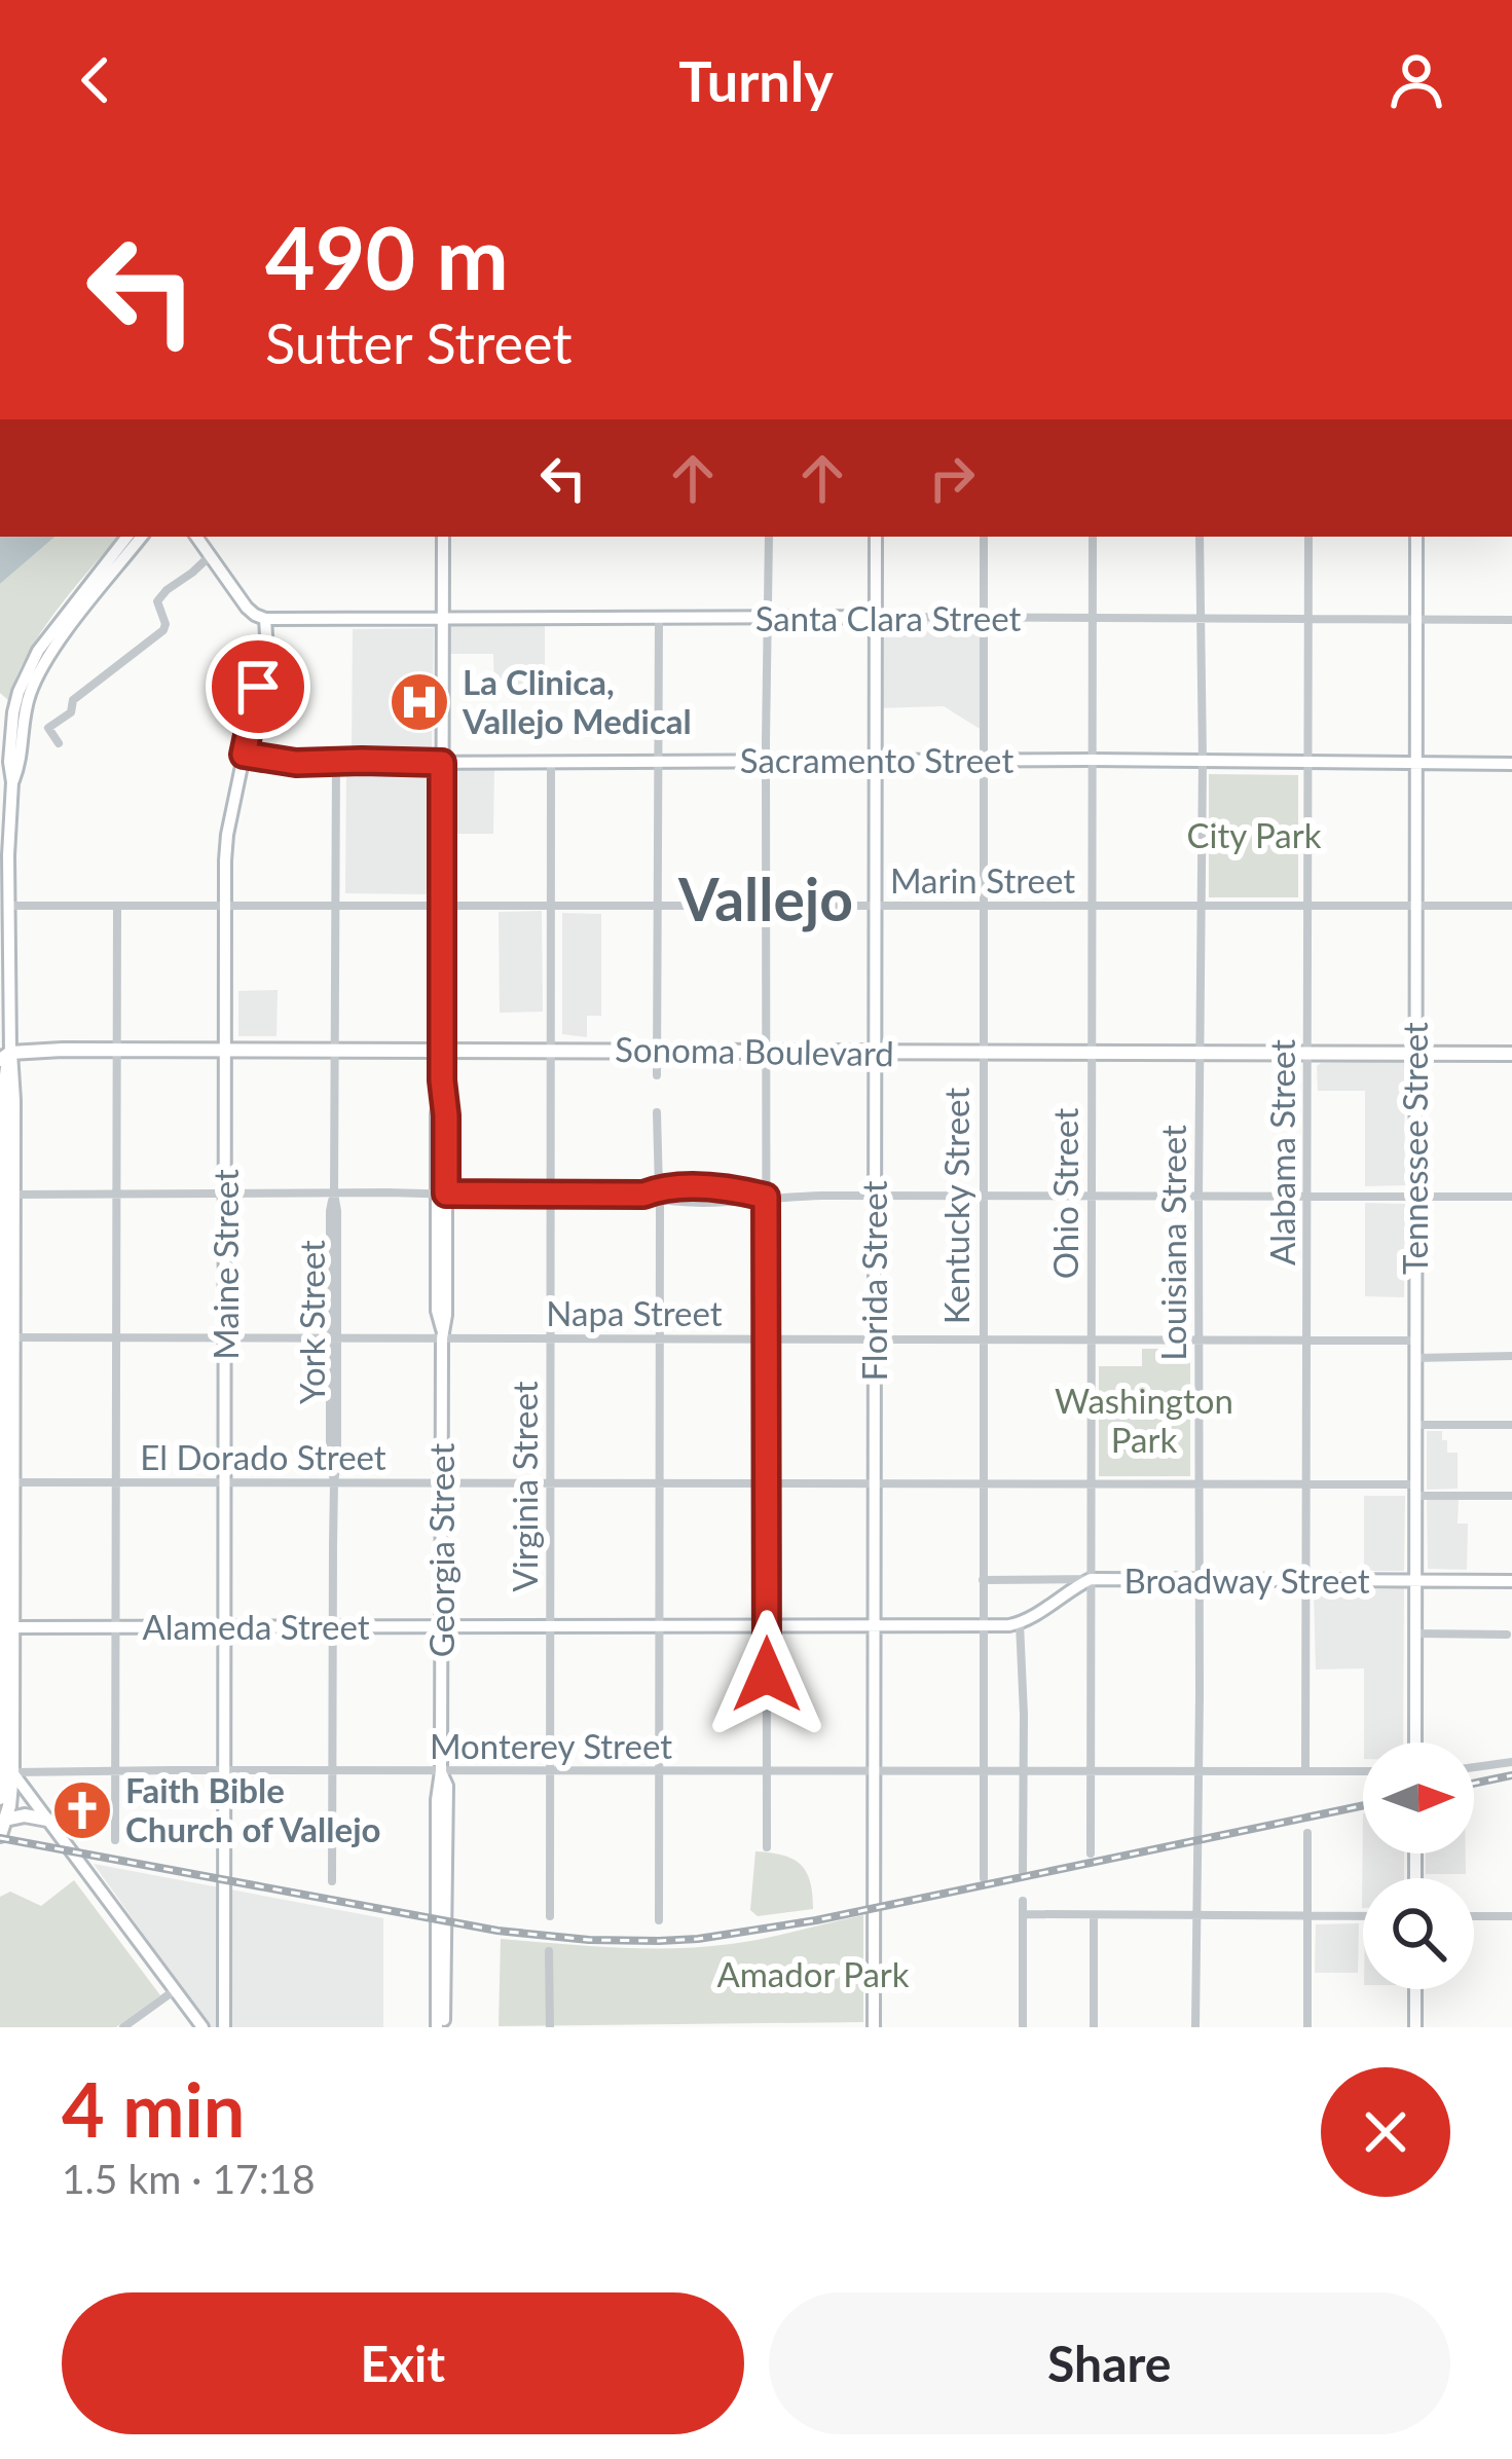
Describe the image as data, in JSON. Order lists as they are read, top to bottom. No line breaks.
{"streets":{"main road":["Santa Clara Street","Sacramento Street","Sonoma Boulevard","Tennessee Street","Maine Street","Florida Street","Georgia Street","Broadway Street","Alameda Street"],"street":["Marin Street","Alabama Street","Ohio Street","Kentucky Street","Louisiana Street","Napa Street","York Street","El Dorado Street","Virginia Street","Monterey Street"]},"crossings":[["Santa Clara Street","Tennessee Street"],["Santa Clara Street","Alabama Street"],["Santa Clara Street","Ohio Street"],["Santa Clara Street","Kentucky Street"],["Santa Clara Street","Louisiana Street"],["Santa Clara Street","Maine Street"],["Santa Clara Street","Florida Street"],["Santa Clara Street","Georgia Street"],["Sacramento Street","Tennessee Street"],["Sacramento Street","Alabama Street"],["Sacramento Street","Ohio Street"],["Sacramento Street","Kentucky Street"],["Sacramento Street","Louisiana Street"],["Sacramento Street","Maine Street"],["Sacramento Street","Florida Street"],["Sacramento Street","York Street"],["Sacramento Street","Virginia Street"],["Sacramento Street","Georgia Street"],["Marin Street","Tennessee Street"],["Marin Street","Alabama Street"],["Marin Street","Ohio Street"],["Marin Street","Kentucky Street"],["Marin Street","Louisiana Street"],["Marin Street","Maine Street"],["Marin Street","Florida Street"],["Marin Street","York Street"],["Marin Street","Virginia Street"],["Marin Street","Georgia Street"],["Sonoma Boulevard","Tennessee Street"],["Sonoma Boulevard","Alabama Street"],["Sonoma Boulevard","Ohio Street"],["Sonoma Boulevard","Kentucky Street"],["Sonoma Boulevard","Louisiana Street"],["Sonoma Boulevard","Maine Street"],["Sonoma Boulevard","Florida Street"],["Sonoma Boulevard","York Street"],["Sonoma Boulevard","Virginia Street"],["Sonoma Boulevard","Georgia Street"],["Tennessee Street","Napa Street"],["Tennessee Street","El Dorado Street"],["Tennessee Street","Broadway Street"],["Alabama Street","Napa Street"],["Alabama Street","El Dorado Street"],["Alabama Street","Broadway Street"],["Alabama Street","Monterey Street"],["Ohio Street","Napa Street"],["Ohio Street","El Dorado Street"],["Ohio Street","Broadway Street"],["Ohio Street","Monterey Street"],["Kentucky Street","Napa Street"],["Kentucky Street","El Dorado Street"],["Kentucky Street","Broadway Street"],["Kentucky Street","Alameda Street"],["Kentucky Street","Monterey Street"],["Louisiana Street","Napa Street"],["Louisiana Street","El Dorado Street"],["Louisiana Street","Broadway Street"],["Louisiana Street","Monterey Street"],["Maine Street","Napa Street"],["Maine Street","El Dorado Street"],["Maine Street","Alameda Street"],["Maine Street","Monterey Street"],["Florida Street","Napa Street"],["Florida Street","El Dorado Street"],["Florida Street","Alameda Street"],["Florida Street","Monterey Street"],["Napa Street","York Street"],["Napa Street","Virginia Street"],["Napa Street","Georgia Street"],["York Street","El Dorado Street"],["York Street","Alameda Street"],["York Street","Monterey Street"],["El Dorado Street","Virginia Street"],["El Dorado Street","Georgia Street"],["Virginia Street","Alameda Street"],["Virginia Street","Monterey Street"],["Georgia Street","Alameda Street"],["Georgia Street","Monterey Street"]],"districts":["Vallejo"],"parks":["City Park","Washington Park","Amador Park"],"places":{"hospital":["La Clinica, Vallejo Medical"],"church":["Faith Bible Church of Vallejo"]},"north":"right","page":{"header":"Turnly","turn":["490 m","Sutter Street"],"heading":["4 min","1.5 km · 17:18"],"buttons":["Exit","Share"]}}
